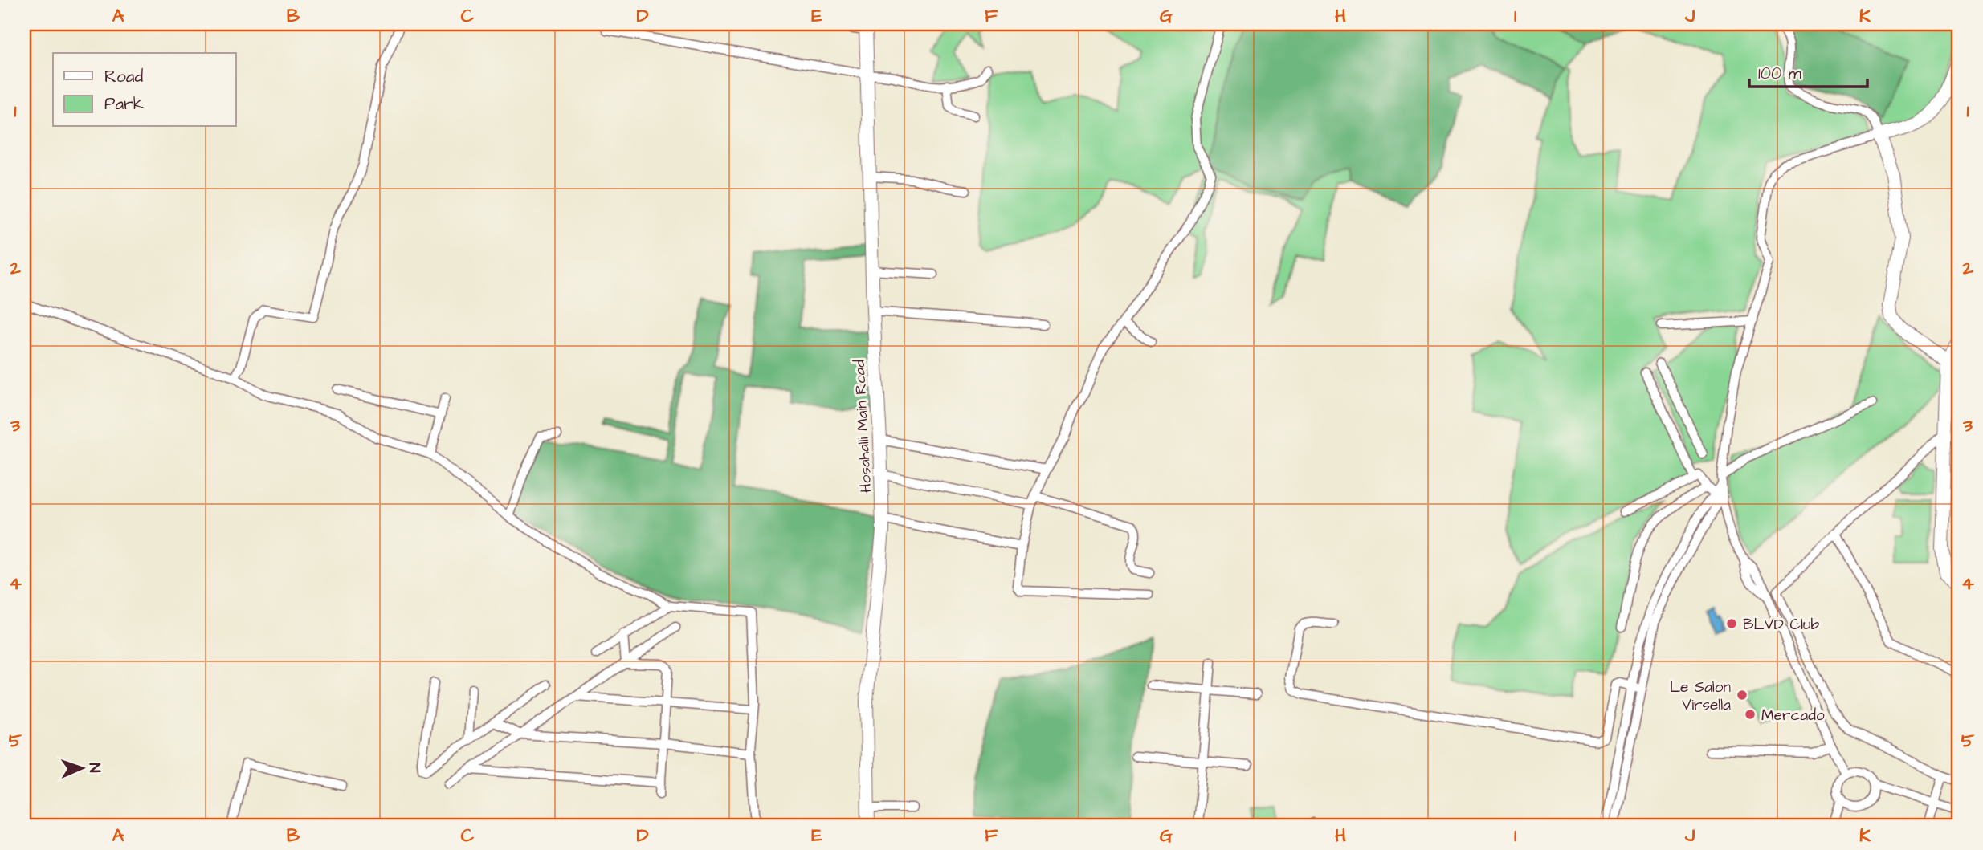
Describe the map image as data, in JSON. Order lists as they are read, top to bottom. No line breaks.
{"streets":{"street":["Hosahalli Main Road"]},"places":["BLVD Club","Le Salon Virsella","Mercado"],"legend":["Road","Park"],"scale_bar":"100 m","north":"right","grid":{"columns":["A","B","C","D","E","F","G","H","I","J","K"],"rows":["1","2","3","4","5"]}}
